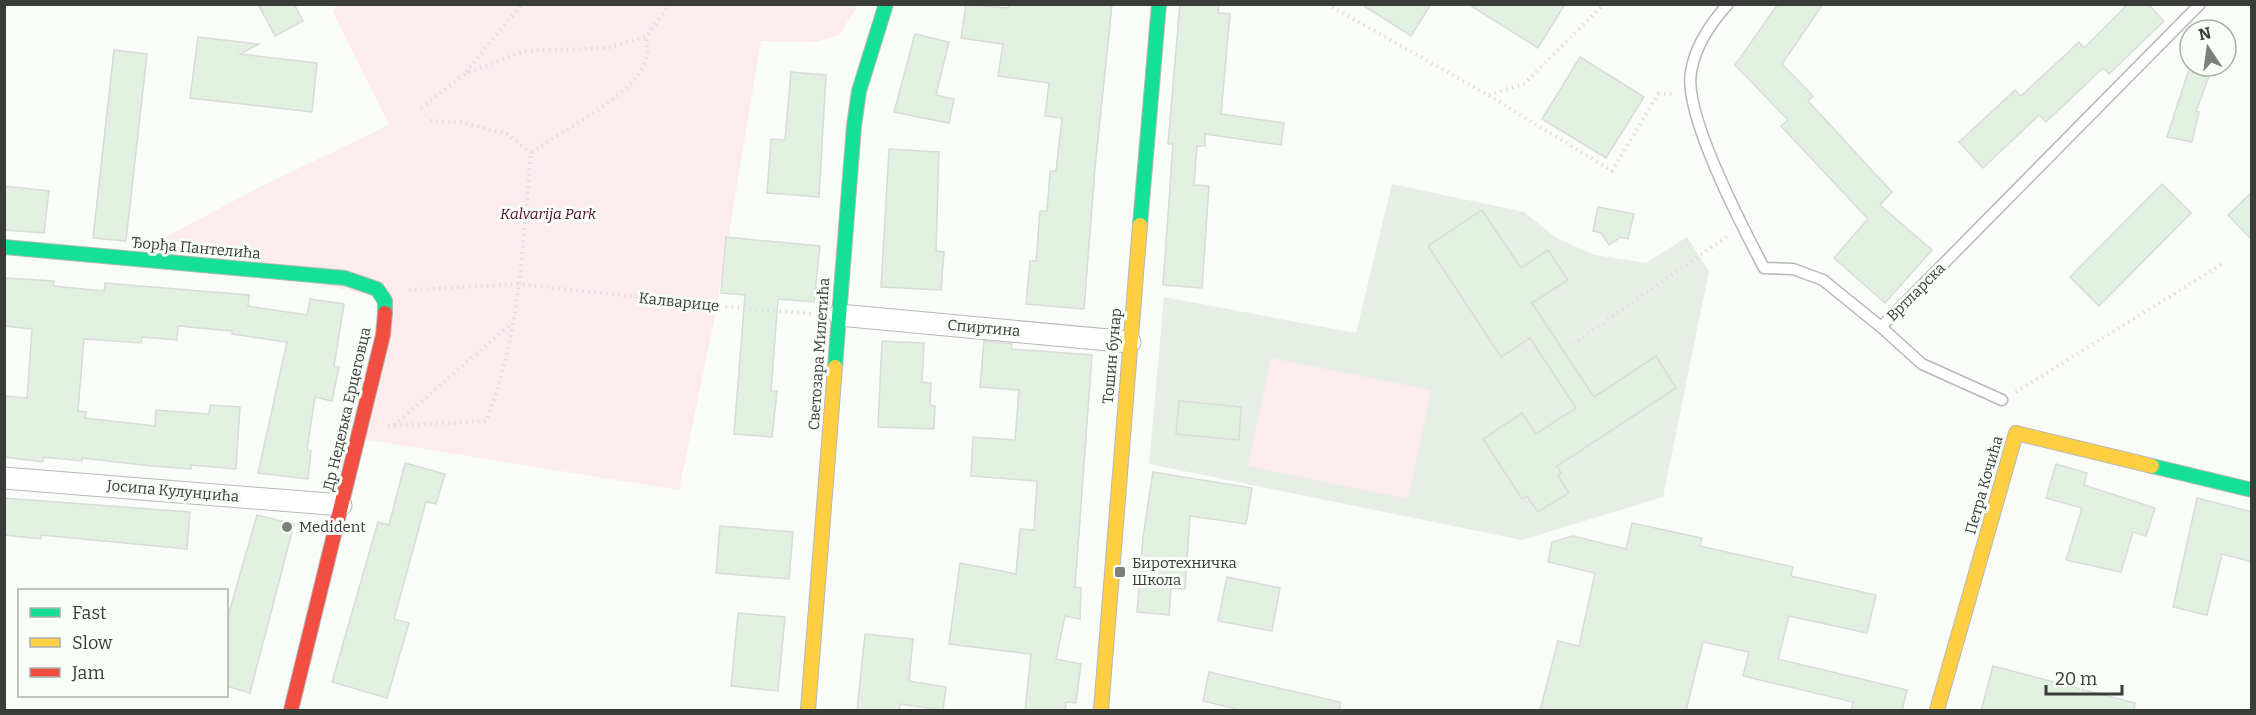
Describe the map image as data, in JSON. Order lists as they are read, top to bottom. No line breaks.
{"streets":{"street":["Ђорђа Пантелића","Спиртина","Светозара Милетића","Тошин бунар","Др Недељка Ерцеговца","Петра Кочића","Јосипа Кулунџића"],"lane":["Вртларска"],"path":["Калварице"]},"crossings":[["Ђорђа Пантелића","Калварице"],["Ђорђа Пантелића","Др Недељка Ерцеговца"],["Калварице","Спиртина"],["Калварице","Светозара Милетића"],["Калварице","Др Недељка Ерцеговца"],["Спиртина","Светозара Милетића"],["Спиртина","Тошин бунар"],["Др Недељка Ерцеговца","Јосипа Кулунџића"]],"parks":["Kalvarija Park"],"places":{"other":["Medident"],"transit":["Биротехничка Школа"]},"legend":["Fast","Slow","Jam"],"scale_bar":"20 m","north":"top"}
